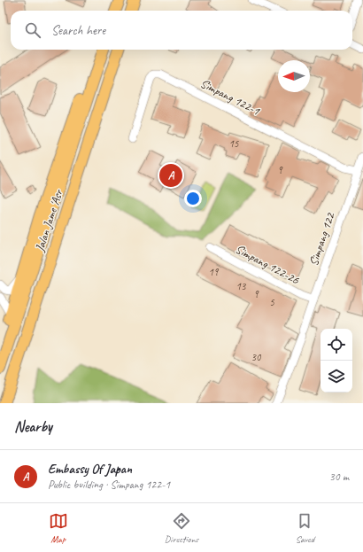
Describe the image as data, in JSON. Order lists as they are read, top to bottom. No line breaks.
{"streets":{"main road":["Jalan Jame 'Asr"],"street":["Simpang 122-1","Simpang 122","Simpang 122-26"]},"crossings":[["Simpang 122-1","Simpang 122"],["Simpang 122","Simpang 122-26"]],"house_numbers":["15","9","19","13","9","5","30"],"north":"left","page":{"search":"Search here","pins":"A","heading":"Nearby","list":[{"mark":"A","name":"Embassy Of Japan","note":"Public building · Simpang 122-1","value":"30 m"}],"nav":["Map","Directions","Saved"]}}
